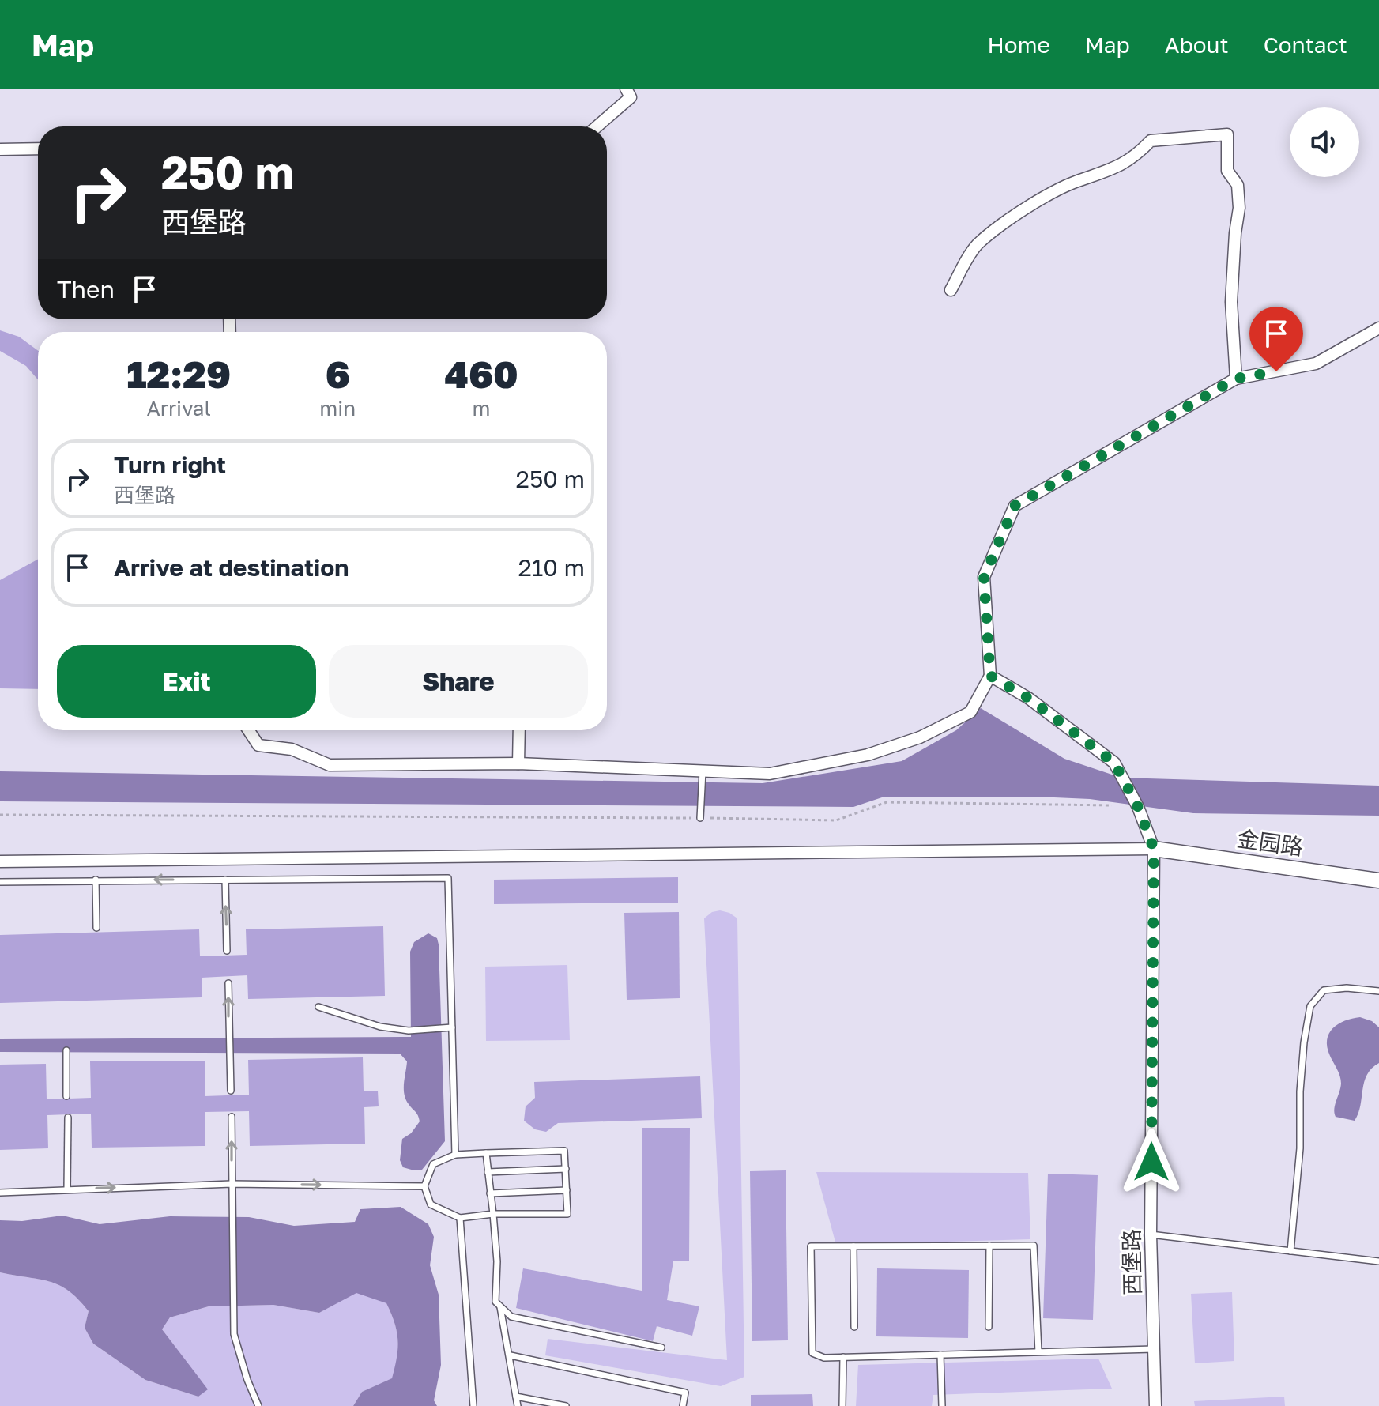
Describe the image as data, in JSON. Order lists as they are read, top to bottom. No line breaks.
{"streets":{"street":["金园路","西堡路"]},"crossings":[["金园路","西堡路"]],"page":{"header":"Map","nav":["Home","Map","About","Contact"],"turn":["250 m","西堡路"],"then":"Then","eta":["12:29","Arrival","6","min","460","m"],"list":[{"name":"Turn right","note":"西堡路","value":"250 m"},{"name":"Arrive at destination","value":"210 m"}],"buttons":["Exit","Share"]}}
